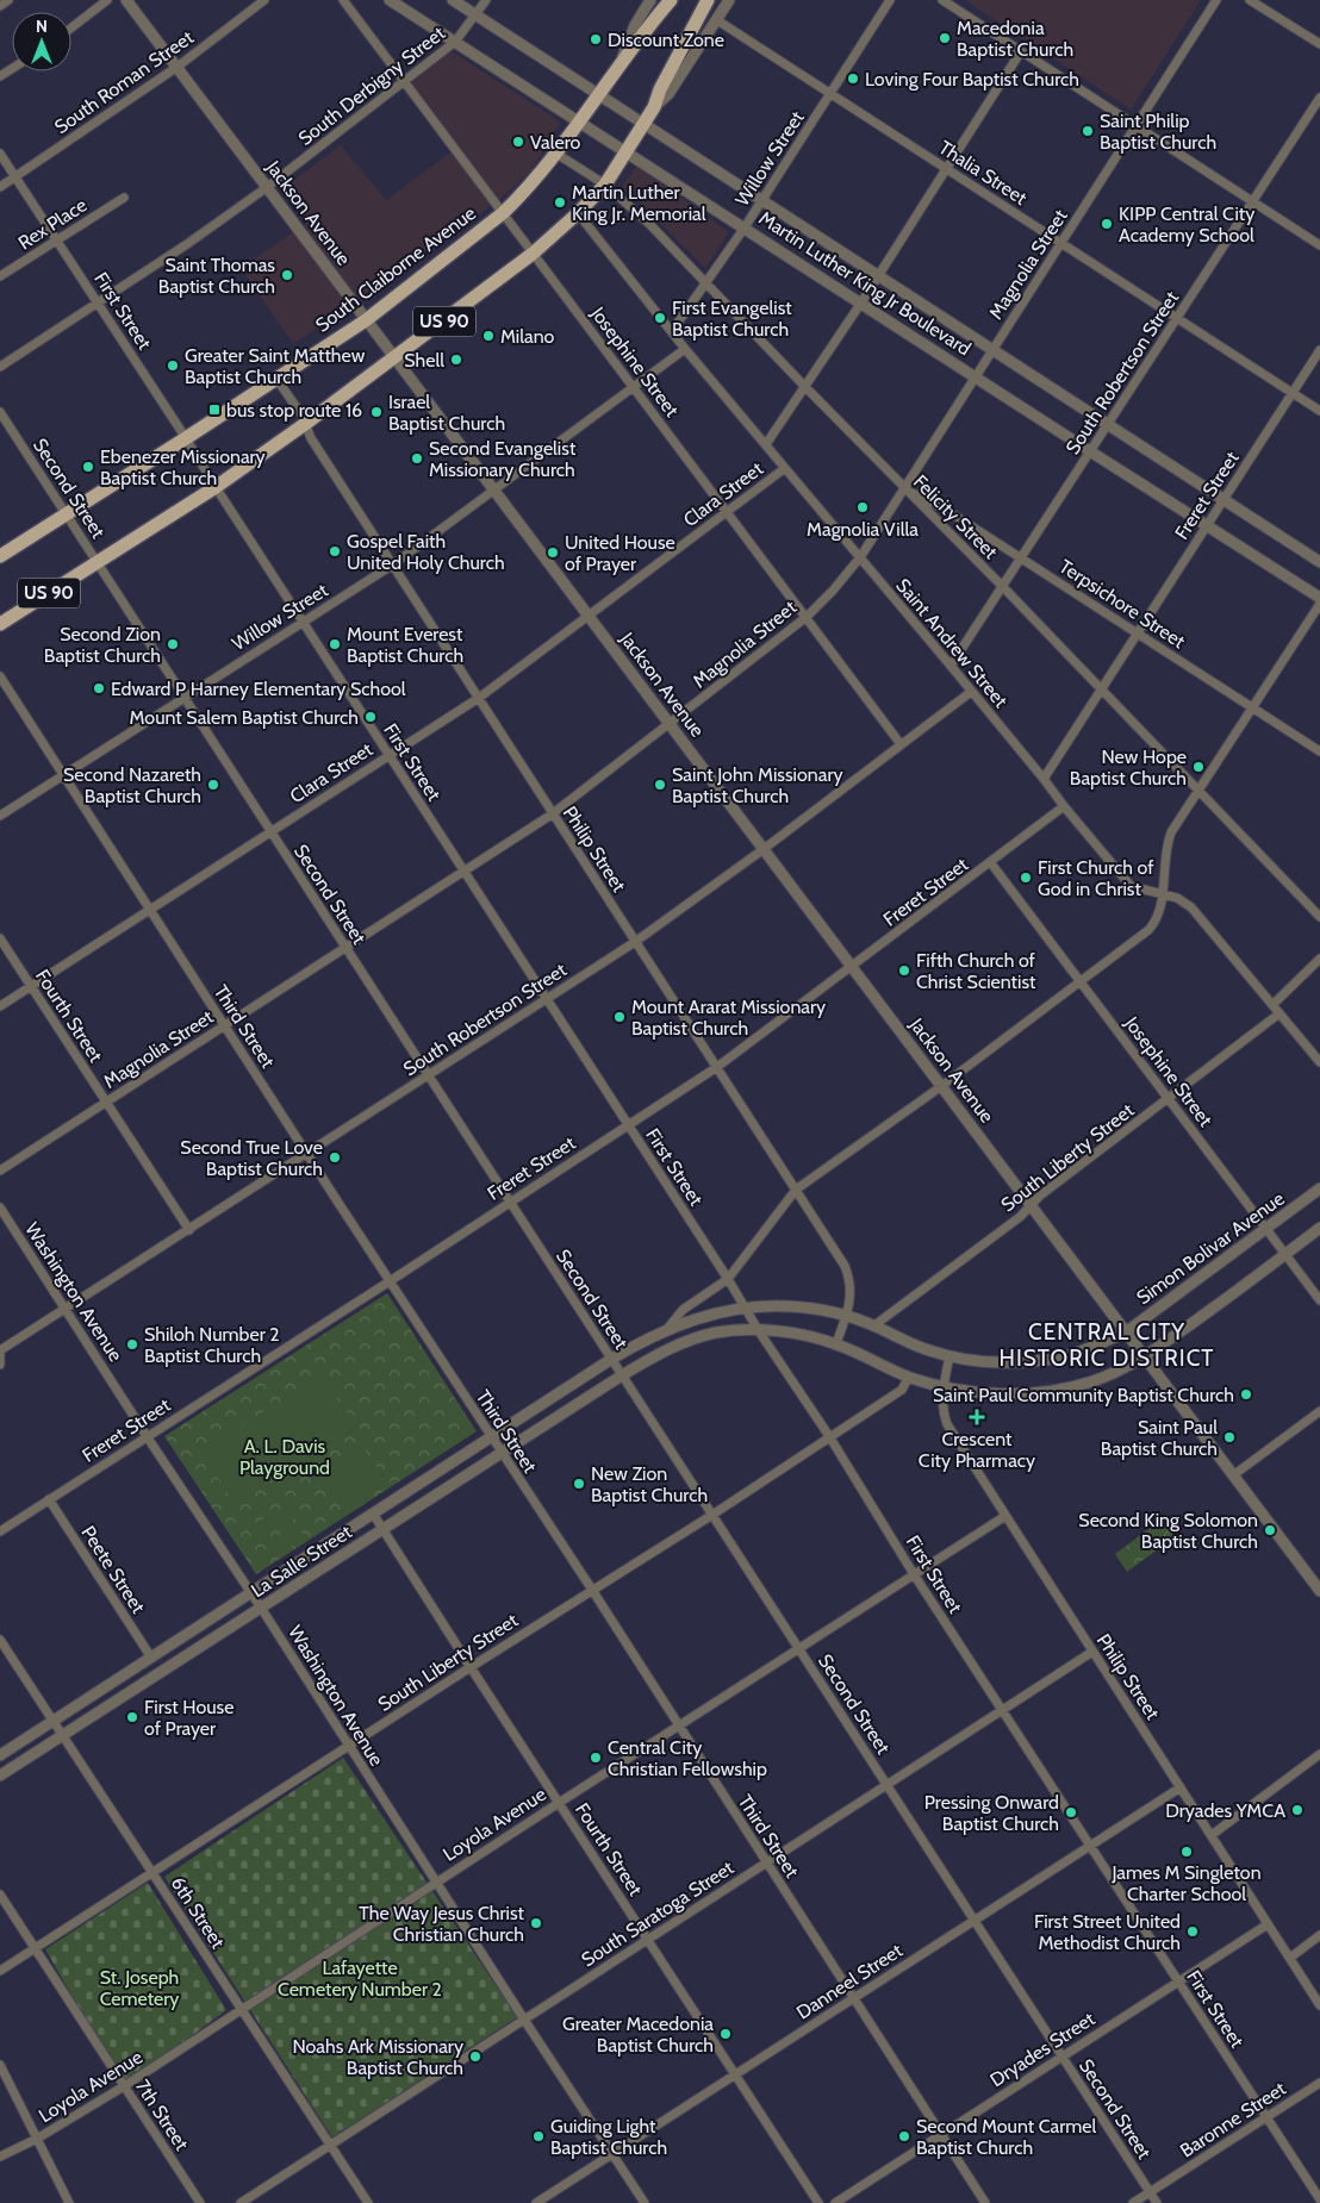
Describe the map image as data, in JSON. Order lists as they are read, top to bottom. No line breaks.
{"streets":{"main road":["South Claiborne Avenue","US 90"],"street":["South Roman Street","South Derbigny Street","Willow Street","Thalia Street","Jackson Avenue","Rex Place","Magnolia Street","Martin Luther King Jr Boulevard","First Street","Josephine Street","South Robertson Street","Second Street","Clara Street","Freret Street","Felicity Street","Terpsichore Street","Saint Andrew Street","Philip Street","Fourth Street","Third Street","South Liberty Street","Simon Bolivar Avenue","Washington Avenue","La Salle Street","Peete Street","Loyola Avenue","6th Street","South Saratoga Street","Danneel Street","Dryades Street","7th Street","Baronne Street"]},"crossings":[["South Roman Street","Jackson Avenue"],["South Roman Street","First Street"],["South Derbigny Street","Jackson Avenue"],["South Derbigny Street","Martin Luther King Jr Boulevard"],["South Derbigny Street","First Street"],["South Derbigny Street","Josephine Street"],["Willow Street","Thalia Street"],["Willow Street","Jackson Avenue"],["Willow Street","Martin Luther King Jr Boulevard"],["Willow Street","First Street"],["Willow Street","Josephine Street"],["Willow Street","Second Street"],["Willow Street","Felicity Street"],["Willow Street","Saint Andrew Street"],["Willow Street","Philip Street"],["Willow Street","Third Street"],["Thalia Street","Magnolia Street"],["Thalia Street","South Robertson Street"],["Thalia Street","Clara Street"],["Thalia Street","Freret Street"],["Jackson Avenue","Magnolia Street"],["Jackson Avenue","South Claiborne Avenue"],["Jackson Avenue","US 90"],["Jackson Avenue","South Robertson Street"],["Jackson Avenue","Clara Street"],["Jackson Avenue","Freret Street"],["Jackson Avenue","South Liberty Street"],["Jackson Avenue","Simon Bolivar Avenue"],["Rex Place","First Street"],["Magnolia Street","Martin Luther King Jr Boulevard"],["Magnolia Street","First Street"],["Magnolia Street","Josephine Street"],["Magnolia Street","Second Street"],["Magnolia Street","Felicity Street"],["Magnolia Street","Terpsichore Street"],["Magnolia Street","Saint Andrew Street"],["Magnolia Street","Philip Street"],["Magnolia Street","Fourth Street"],["Magnolia Street","Third Street"],["South Claiborne Avenue","Martin Luther King Jr Boulevard"],["South Claiborne Avenue","First Street"],["South Claiborne Avenue","Josephine Street"],["South Claiborne Avenue","Second Street"],["South Claiborne Avenue","Felicity Street"],["South Claiborne Avenue","Philip Street"],["Martin Luther King Jr Boulevard","US 90"],["Martin Luther King Jr Boulevard","South Robertson Street"],["Martin Luther King Jr Boulevard","Clara Street"],["Martin Luther King Jr Boulevard","Freret Street"],["First Street","US 90"],["First Street","South Robertson Street"],["First Street","Clara Street"],["First Street","Freret Street"],["First Street","South Liberty Street"],["First Street","Simon Bolivar Avenue"],["First Street","Loyola Avenue"],["First Street","South Saratoga Street"],["First Street","Danneel Street"],["First Street","Dryades Street"],["First Street","Baronne Street"],["US 90","Josephine Street"],["US 90","Second Street"],["US 90","Felicity Street"],["US 90","Saint Andrew Street"],["US 90","Philip Street"],["Josephine Street","South Robertson Street"],["Josephine Street","Clara Street"],["Josephine Street","Freret Street"],["Josephine Street","South Liberty Street"],["Josephine Street","Simon Bolivar Avenue"],["South Robertson Street","Second Street"],["South Robertson Street","Felicity Street"],["South Robertson Street","Terpsichore Street"],["South Robertson Street","Saint Andrew Street"],["South Robertson Street","Philip Street"],["South Robertson Street","Fourth Street"],["South Robertson Street","Third Street"],["South Robertson Street","Washington Avenue"],["Second Street","Clara Street"],["Second Street","Freret Street"],["Second Street","South Liberty Street"],["Second Street","Simon Bolivar Avenue"],["Second Street","La Salle Street"],["Second Street","Loyola Avenue"],["Second Street","South Saratoga Street"],["Second Street","Danneel Street"],["Second Street","Dryades Street"],["Second Street","Baronne Street"],["Clara Street","Felicity Street"],["Clara Street","Saint Andrew Street"],["Clara Street","Philip Street"],["Clara Street","Fourth Street"],["Clara Street","Third Street"],["Freret Street","Felicity Street"],["Freret Street","Terpsichore Street"],["Freret Street","Saint Andrew Street"],["Freret Street","Philip Street"],["Freret Street","Third Street"],["Freret Street","Washington Avenue"],["Freret Street","Peete Street"],["Felicity Street","Terpsichore Street"],["Saint Andrew Street","South Liberty Street"],["Philip Street","Simon Bolivar Avenue"],["Philip Street","Loyola Avenue"],["Philip Street","South Saratoga Street"],["Philip Street","Danneel Street"],["Philip Street","Dryades Street"],["Fourth Street","South Liberty Street"],["Fourth Street","La Salle Street"],["Fourth Street","Loyola Avenue"],["Fourth Street","South Saratoga Street"],["Fourth Street","Danneel Street"],["Third Street","South Liberty Street"],["Third Street","La Salle Street"],["Third Street","Loyola Avenue"],["Third Street","South Saratoga Street"],["Third Street","Danneel Street"],["Third Street","Dryades Street"],["South Liberty Street","Simon Bolivar Avenue"],["South Liberty Street","Washington Avenue"],["South Liberty Street","6th Street"],["South Liberty Street","7th Street"],["Simon Bolivar Avenue","La Salle Street"],["Washington Avenue","La Salle Street"],["Washington Avenue","Loyola Avenue"],["Washington Avenue","South Saratoga Street"],["Washington Avenue","Danneel Street"],["La Salle Street","Peete Street"],["La Salle Street","6th Street"],["Loyola Avenue","6th Street"],["Loyola Avenue","7th Street"],["6th Street","South Saratoga Street"]],"districts":["CENTRAL CITY HISTORIC DISTRICT"],"parks":["A. L. Davis Playground","Lafayette Cemetery Number 2","St. Joseph Cemetery"],"places":{"other":["Macedonia Baptist Church","Discount Zone","Loving Four Baptist Church","Saint Philip Baptist Church","Valero","Martin Luther King Jr. Memorial","KIPP Central City Academy School","Saint Thomas Baptist Church","First Evangelist Baptist Church","Milano","Shell","Greater Saint Matthew Baptist Church","Israel Baptist Church","Second Evangelist Missionary Church","Ebenezer Missionary Baptist Church","Magnolia Villa","Gospel Faith United Holy Church","United House of Prayer","Second Zion Baptist Church","Mount Everest Baptist Church","Edward P Harney Elementary School","Mount Salem Baptist Church","New Hope Baptist Church","Second Nazareth Baptist Church","Saint John Missionary Baptist Church","First Church of God in Christ","Fifth Church of Christ Scientist","Mount Ararat Missionary Baptist Church","Second True Love Baptist Church","Shiloh Number 2 Baptist Church","Saint Paul Community Baptist Church","Saint Paul Baptist Church","New Zion Baptist Church","Second King Solomon Baptist Church","First House of Prayer","Central City Christian Fellowship","Dryades YMCA","Pressing Onward Baptist Church","James M Singleton Charter School","The Way Jesus Christ Christian Church","First Street United Methodist Church","Greater Macedonia Baptist Church","Noahs Ark Missionary Baptist Church","Guiding Light Baptist Church","Second Mount Carmel Baptist Church"],"transit":["bus stop route 16"],"health":["Crescent City Pharmacy"]},"north":"top"}
